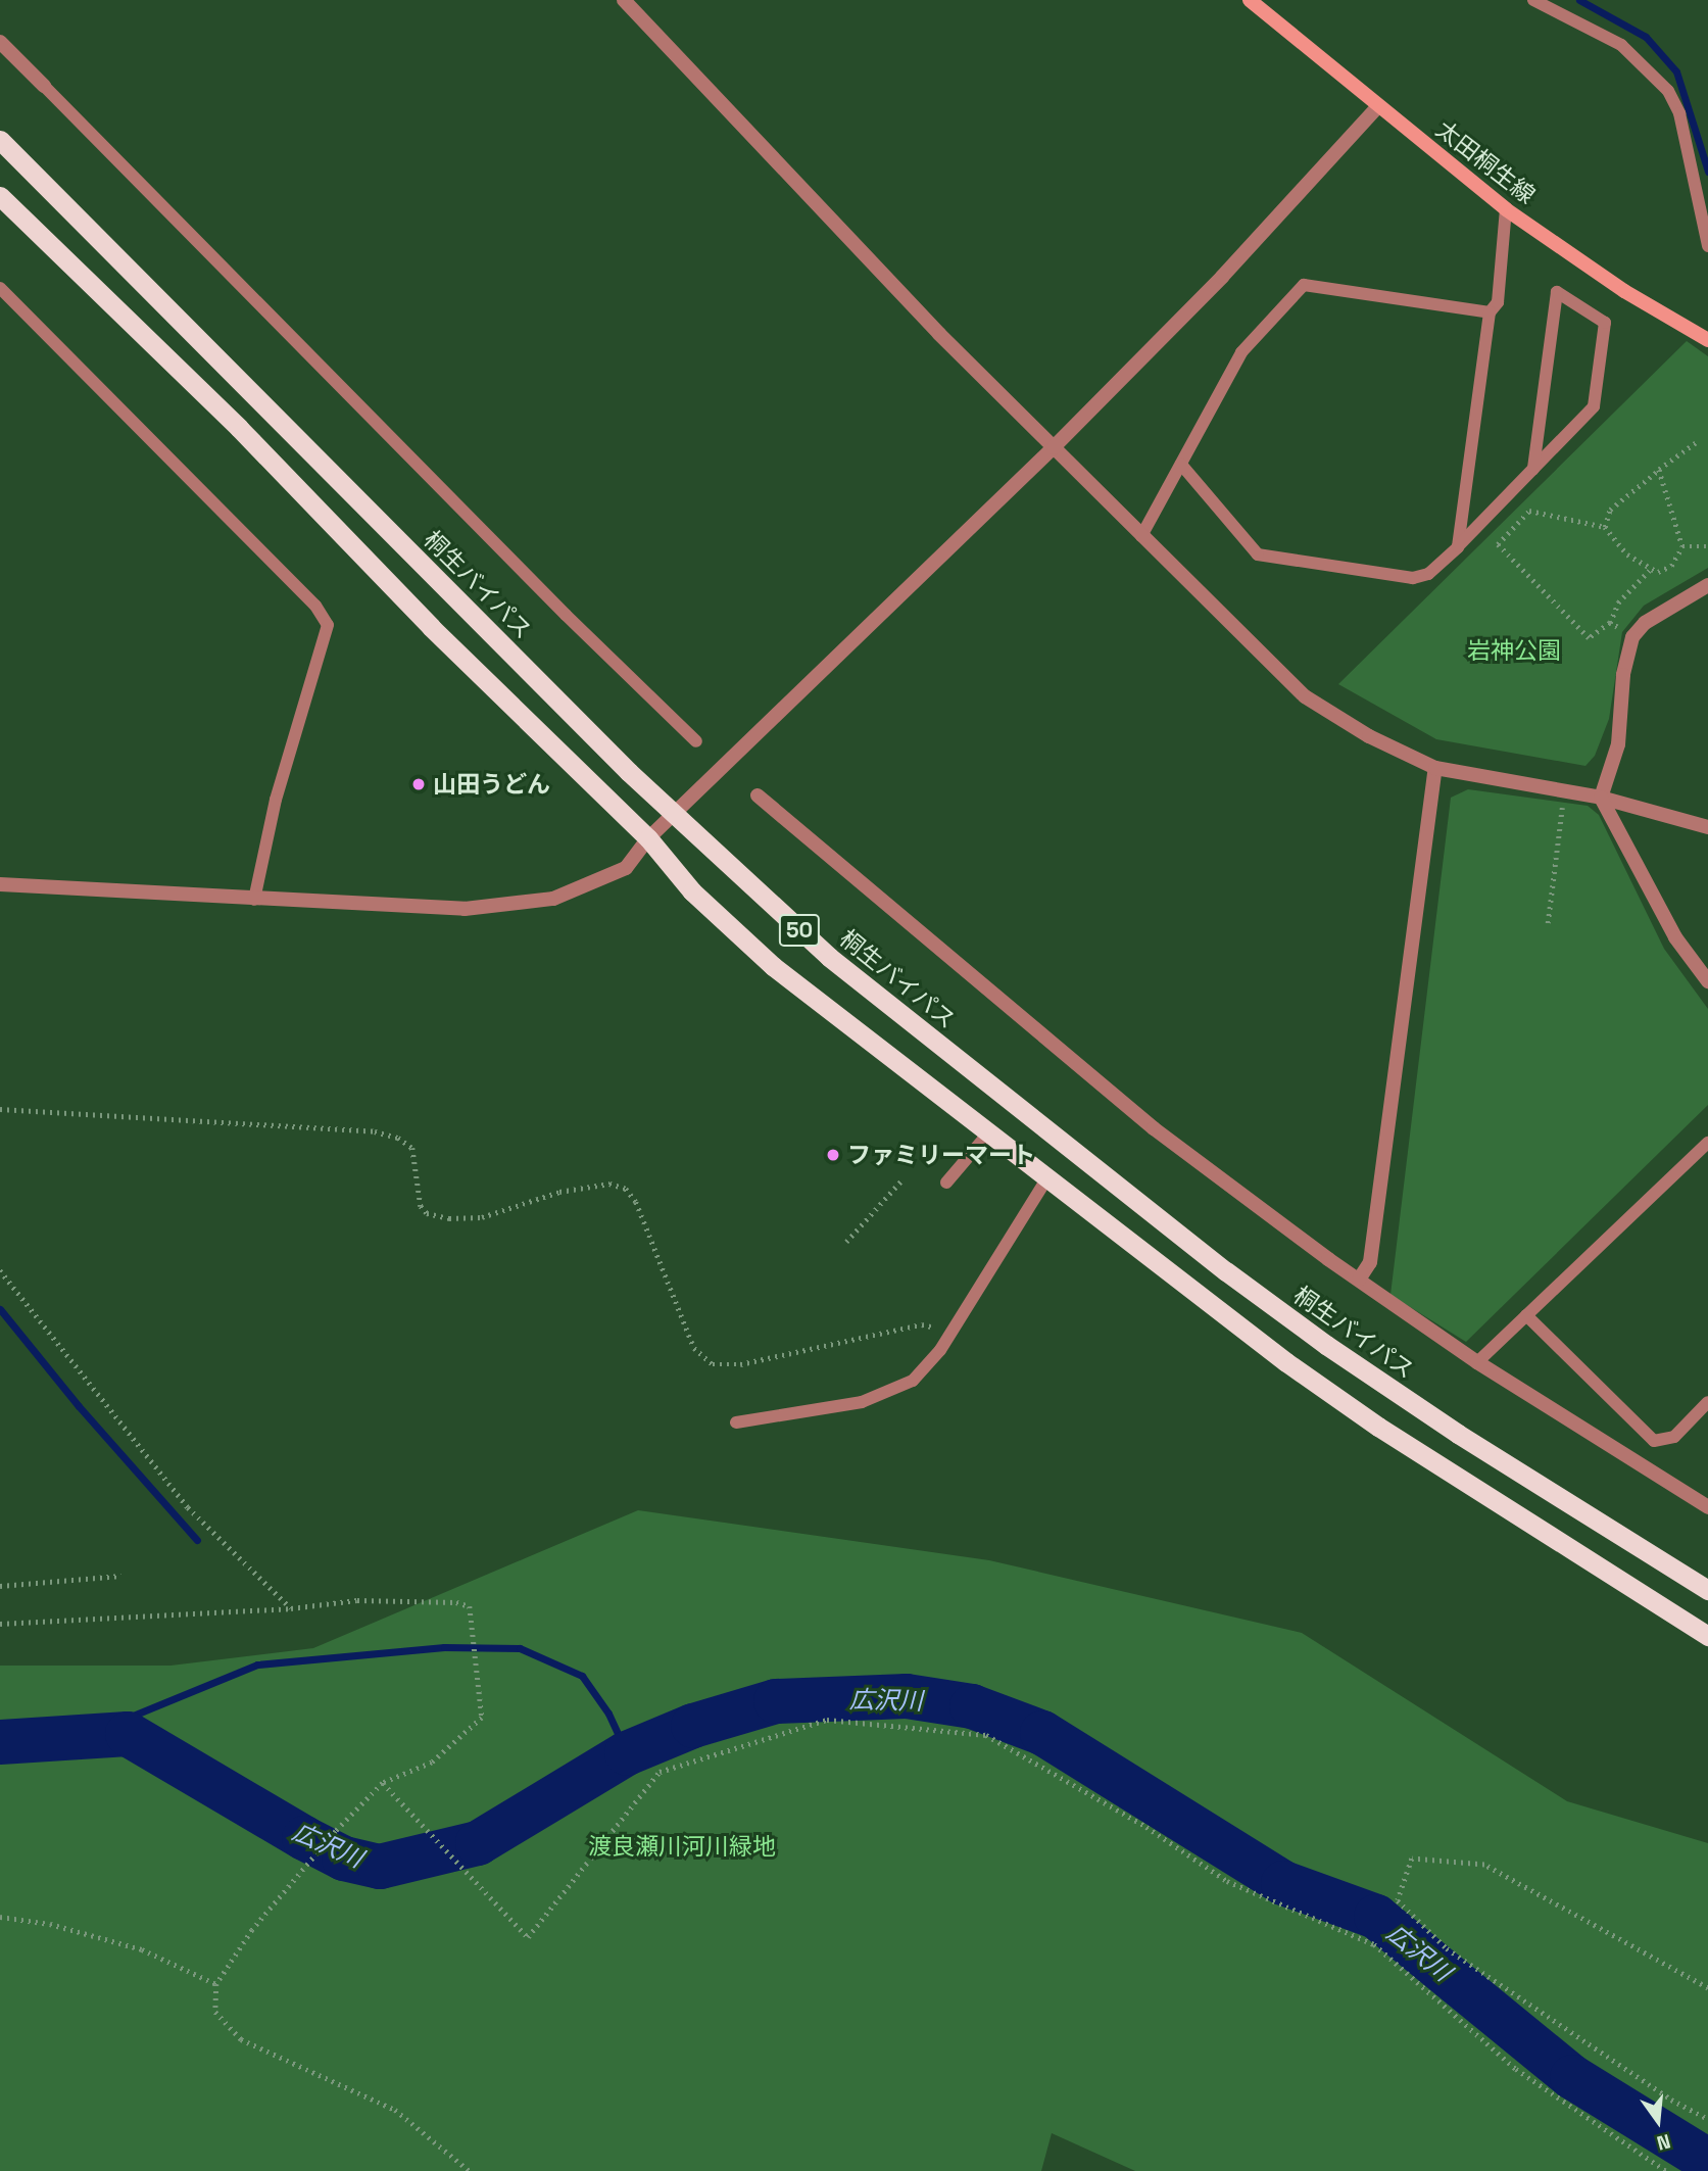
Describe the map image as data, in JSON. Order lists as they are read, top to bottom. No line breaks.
{"streets":{"highway":["桐生バイパス","50"],"main road":["太田桐生線"]},"water":["広沢川"],"parks":["岩神公園","渡良瀬川河川緑地"],"places":["山田うどん","ファミリーマート"],"north":"bottom"}
